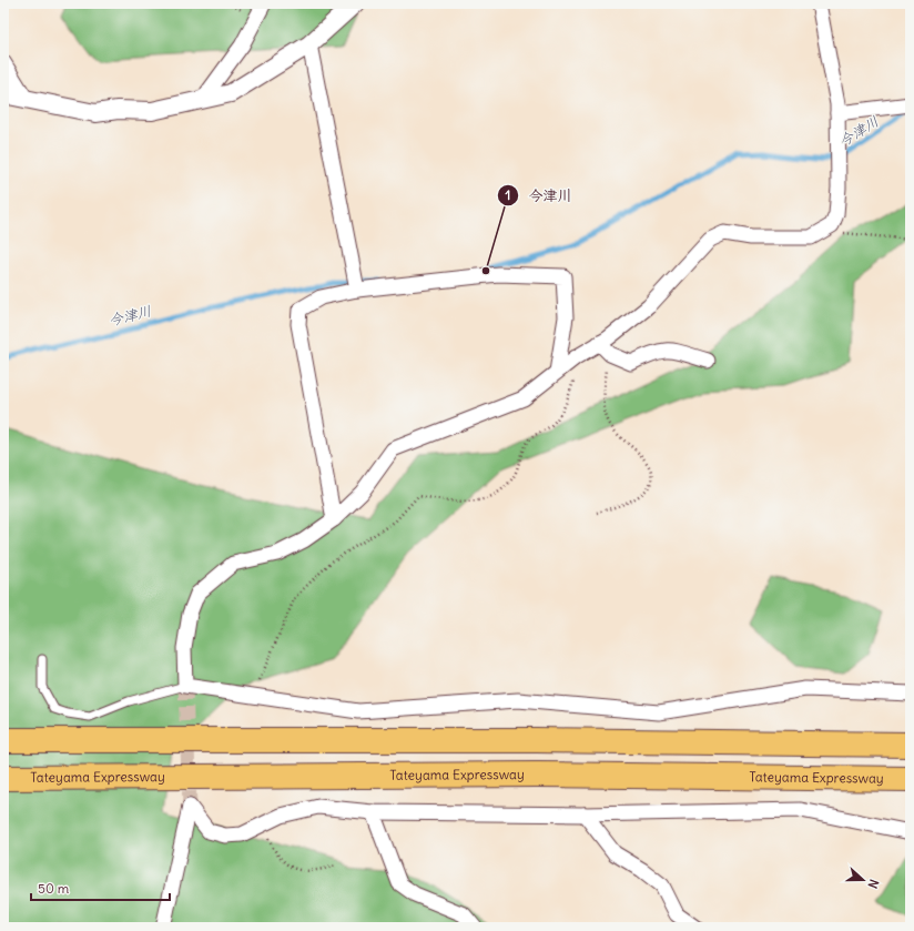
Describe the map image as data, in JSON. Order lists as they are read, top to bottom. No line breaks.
{"streets":{"highway":["Tateyama Expressway"]},"water":["今津川"],"places":["今津川"],"scale_bar":"50 m","north":"right"}
